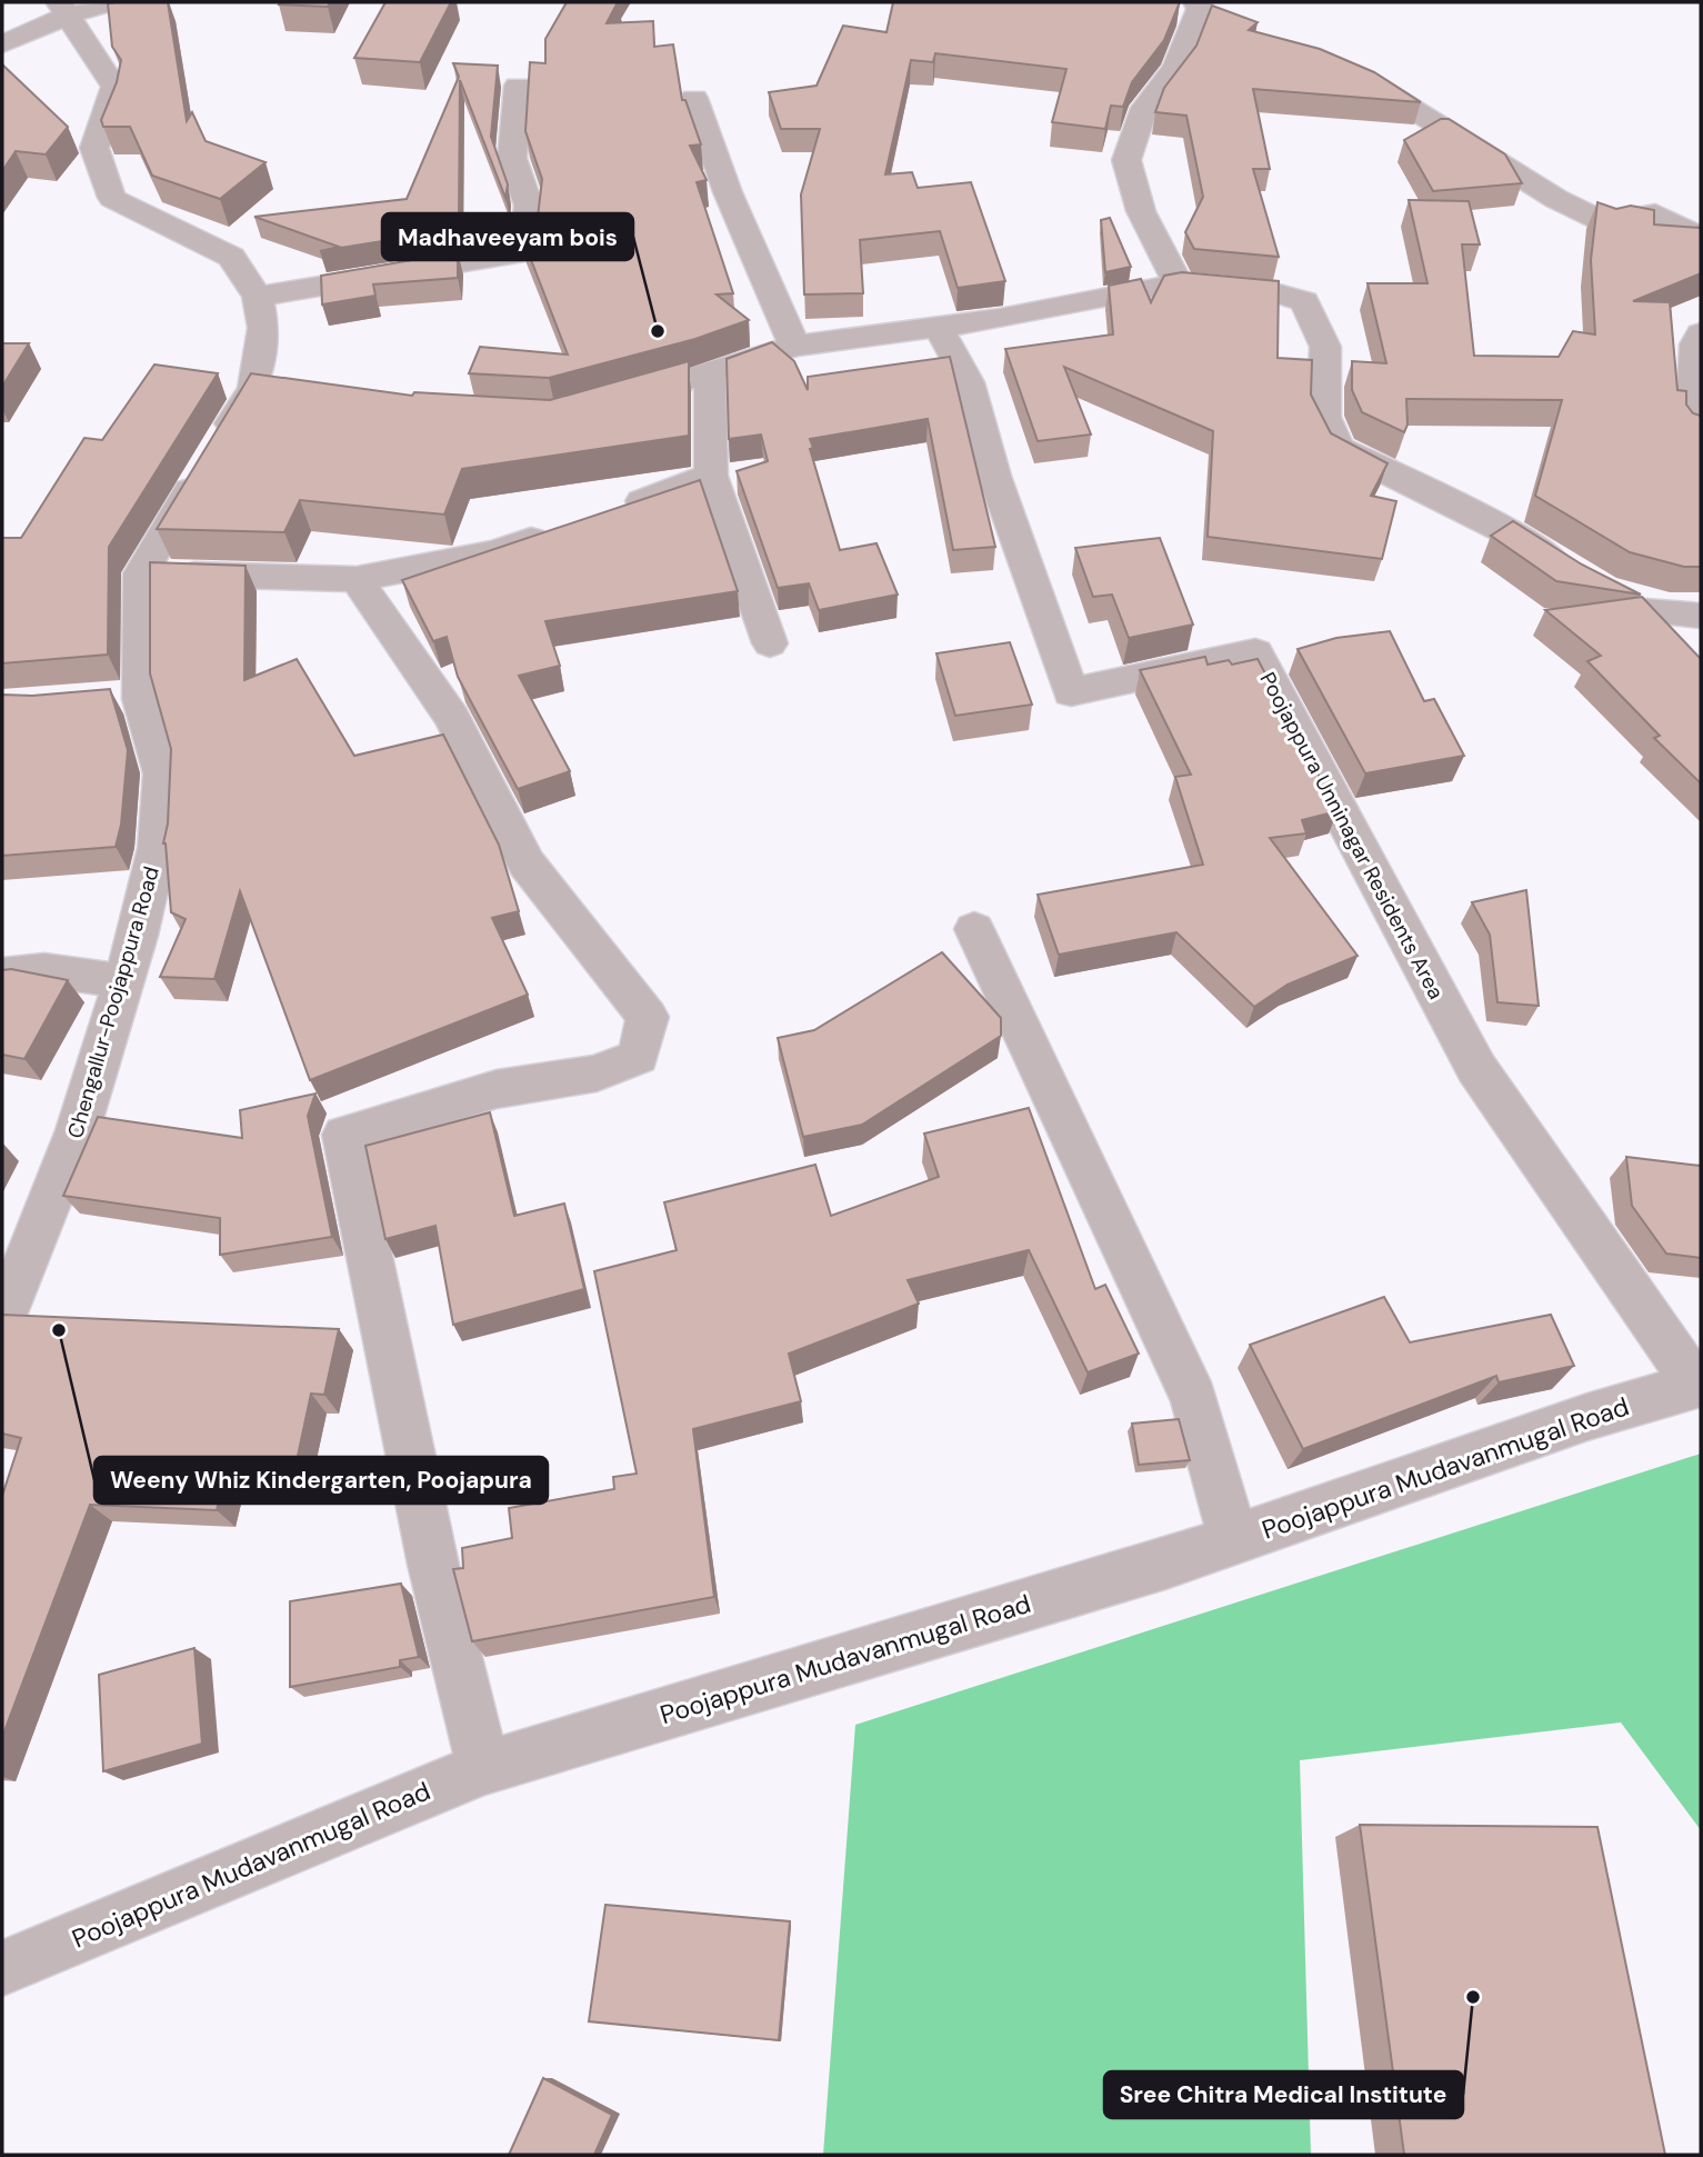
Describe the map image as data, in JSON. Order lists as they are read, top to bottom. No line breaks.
{"streets":{"street":["Poojappura Unninagar Residents Area","Chengallur-Poojappura Road","Poojappura Mudavanmugal Road"]},"crossings":[["Poojappura Unninagar Residents Area","Poojappura Mudavanmugal Road"]],"places":["Madhaveeyam bois","Weeny Whiz Kindergarten, Poojapura","Sree Chitra Medical Institute"]}
